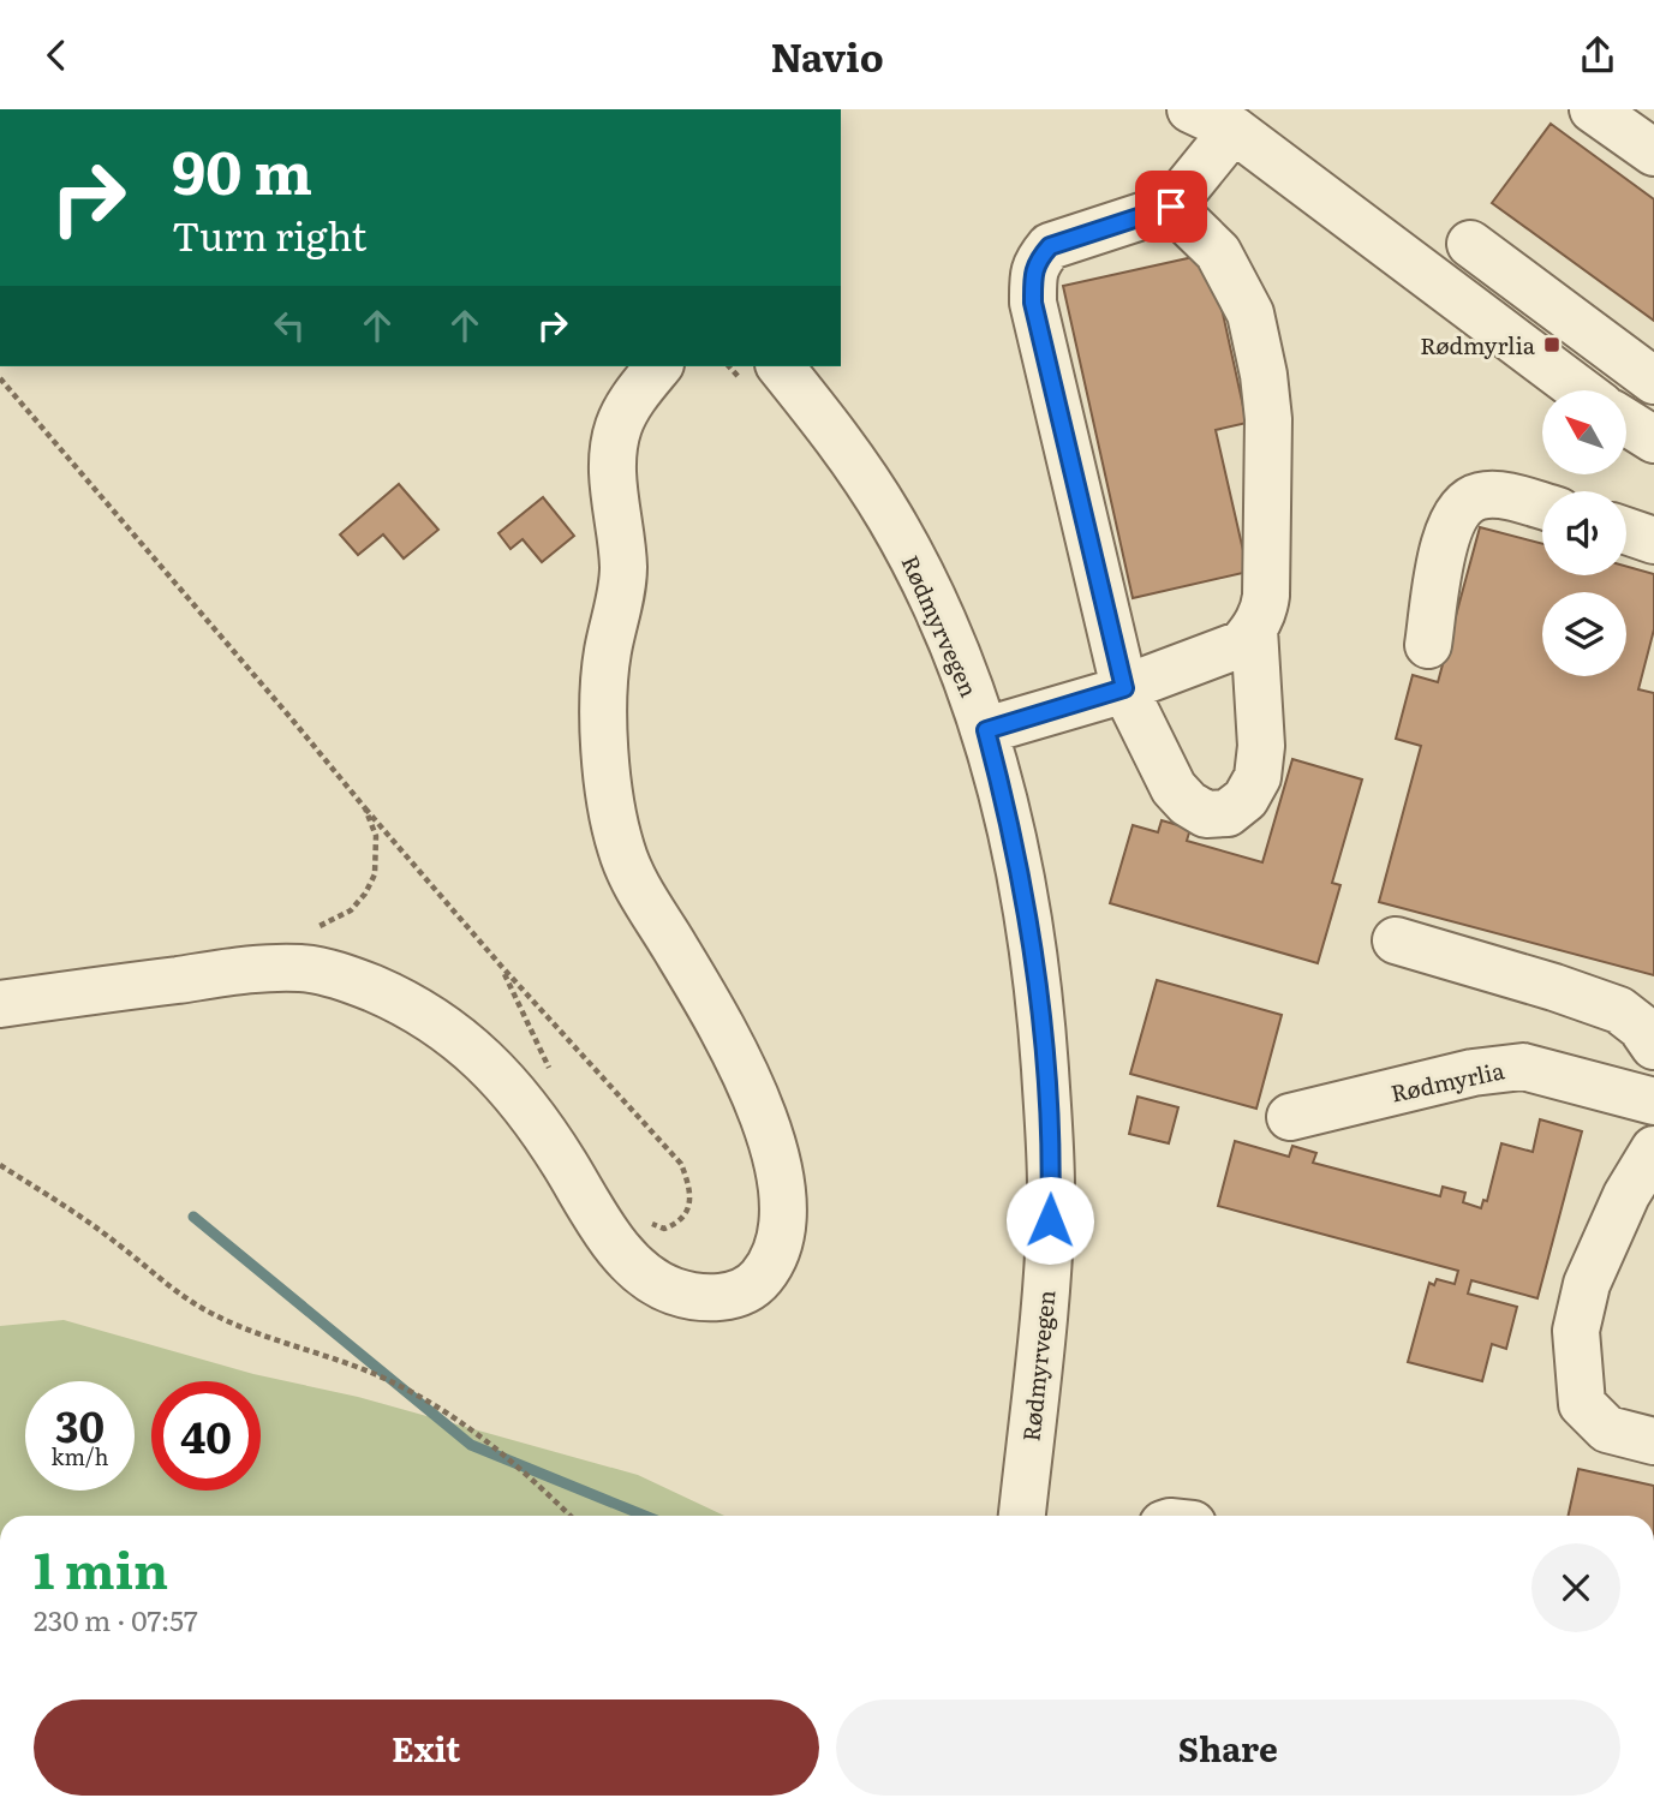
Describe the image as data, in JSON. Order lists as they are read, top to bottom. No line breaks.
{"streets":{"street":["Rødmyrvegen","Rødmyrlia"]},"places":{"transit":["Rødmyrlia"]},"north":"top left","page":{"header":"Navio","turn":["90 m","Turn right"],"speed":"30 km/h","limit":"40","heading":["1 min","230 m · 07:57"],"buttons":["Exit","Share"]}}
